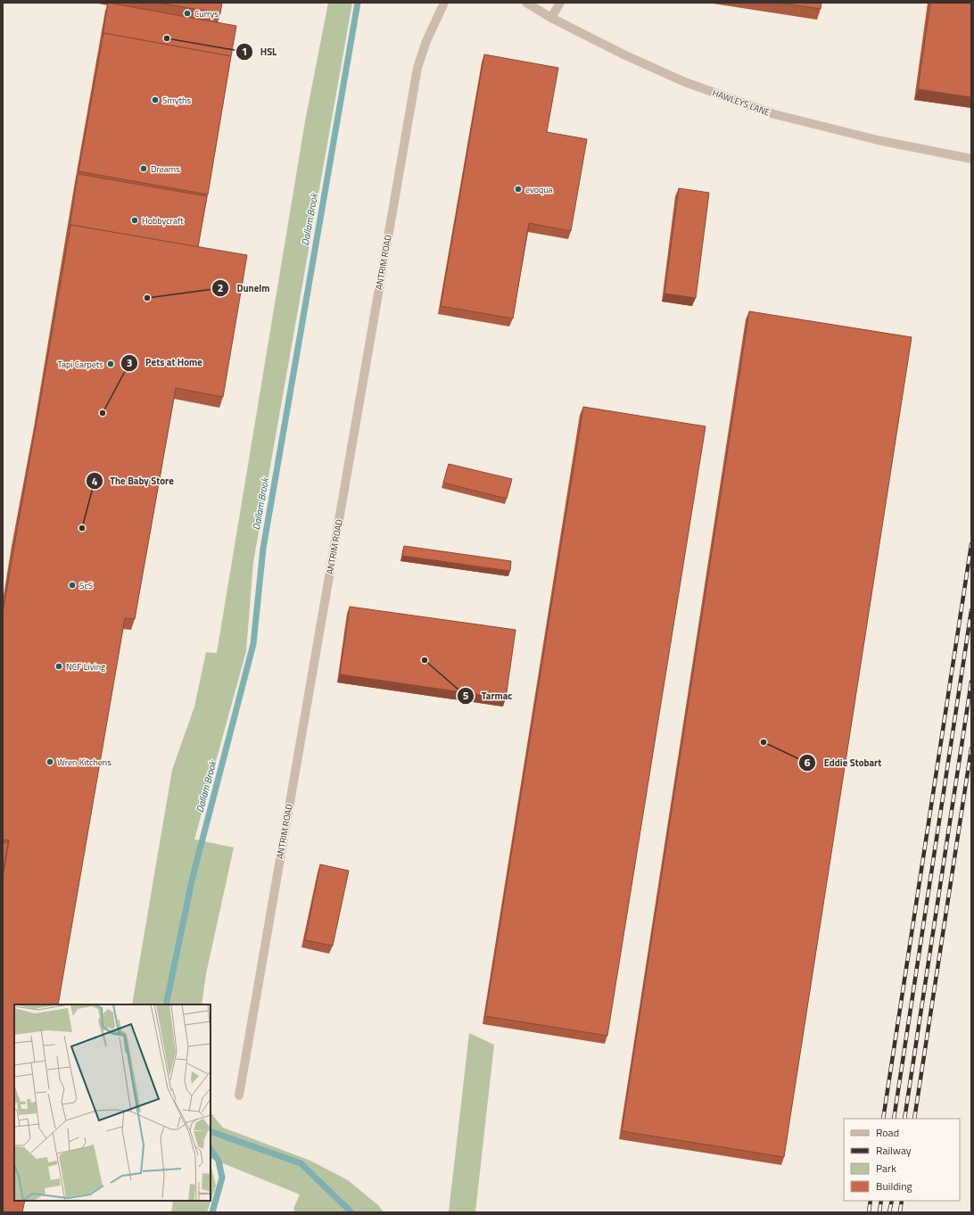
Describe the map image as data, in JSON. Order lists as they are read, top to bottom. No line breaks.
{"streets":{"street":["HAWLEYS LANE","ANTRIM ROAD"]},"water":["Dallam Brook"],"places":["Currys","HSL","Smyths","Dreams","evoqua","Hobbycraft","Dunelm","Tapi Carpets","Pets at Home","The Baby Store","ScS","Tarmac","NCF Living","Eddie Stobart","Wren Kitchens"],"legend":["Road","Railway","Park","Building"]}
